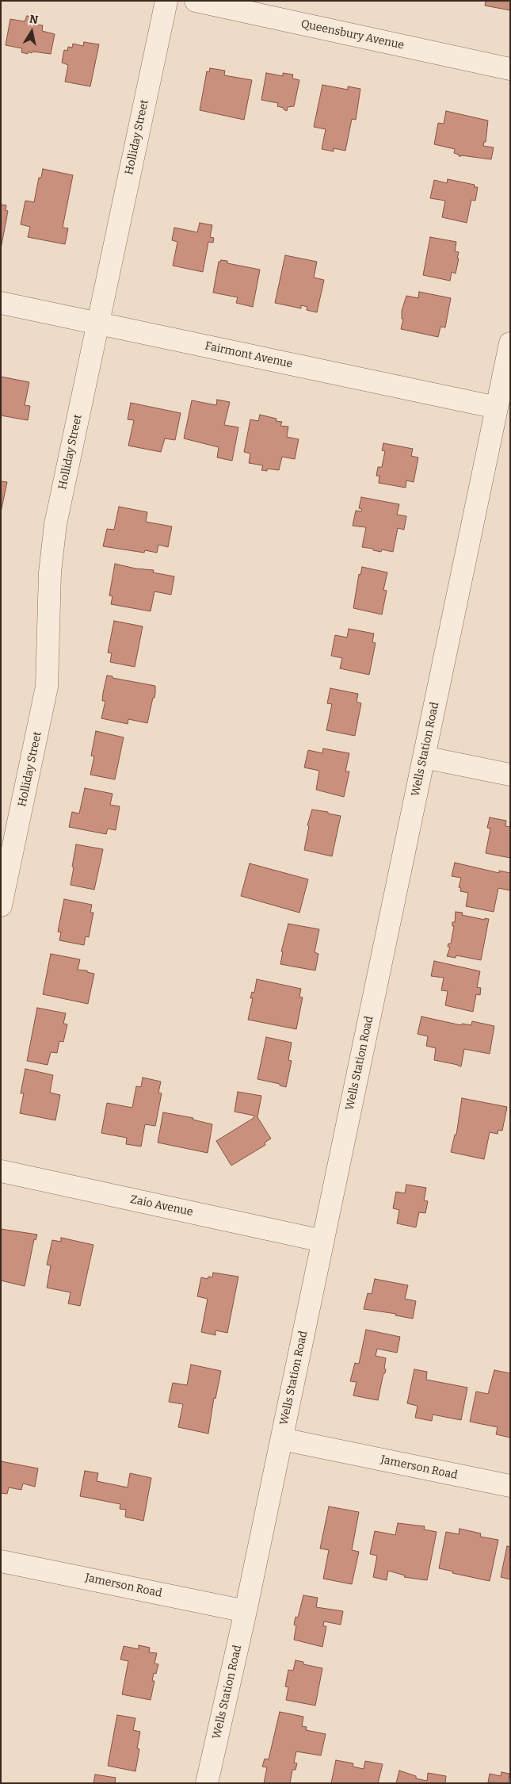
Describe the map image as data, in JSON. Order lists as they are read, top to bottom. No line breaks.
{"streets":{"street":["Queensbury Avenue","Holliday Street","Fairmont Avenue","Wells Station Road","Zaio Avenue","Jamerson Road"]},"crossings":[["Holliday Street","Fairmont Avenue"],["Fairmont Avenue","Wells Station Road"],["Wells Station Road","Zaio Avenue"],["Wells Station Road","Jamerson Road"]],"north":"top"}
